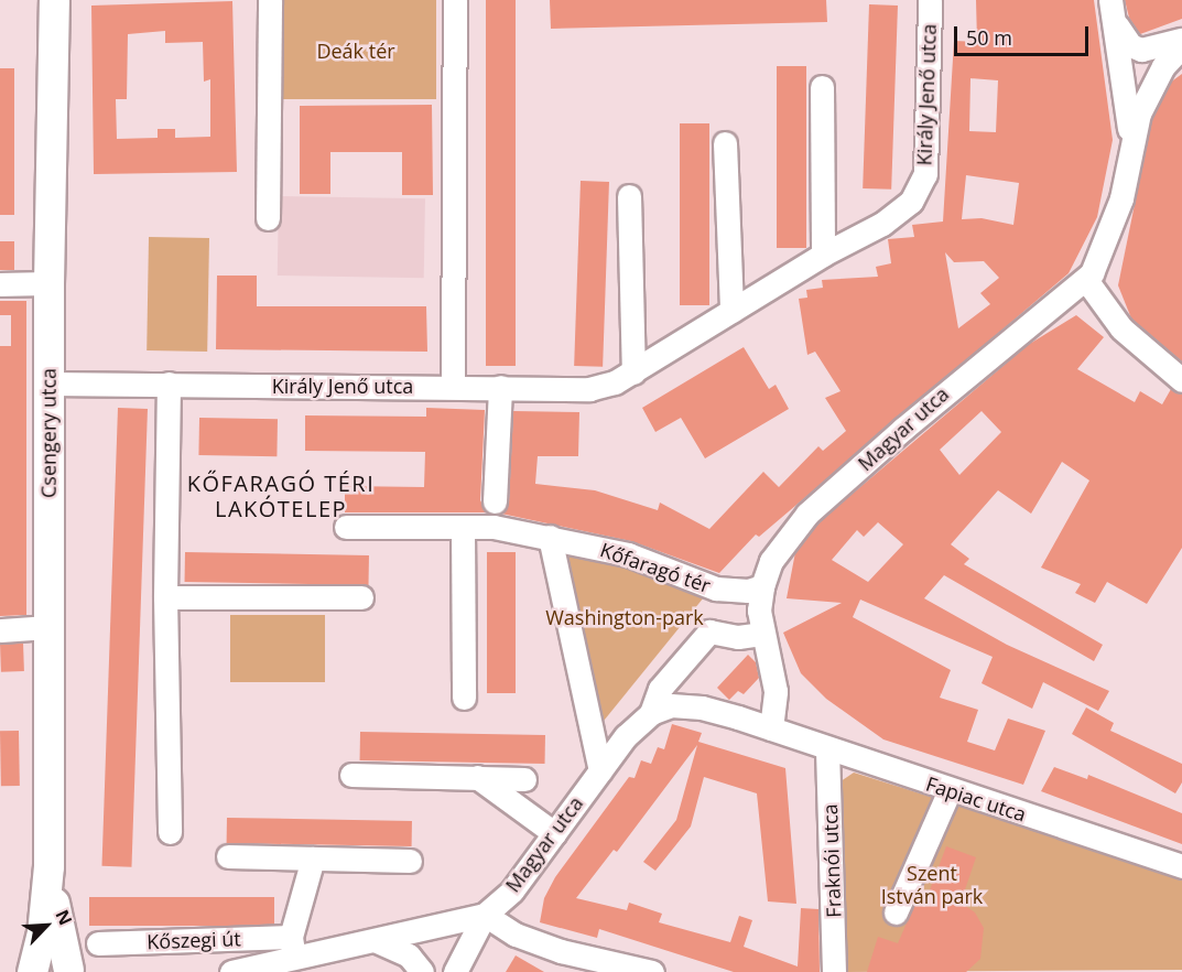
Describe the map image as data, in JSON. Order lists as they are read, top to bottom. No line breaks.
{"streets":{"main road":["Csengery utca"],"street":["Király Jenő utca","Magyar utca","Kőfaragó tér","Fapiac utca","Fraknói utca","Kőszegi út"]},"crossings":[["Király Jenő utca","Csengery utca"],["Magyar utca","Kőfaragó tér"],["Magyar utca","Fapiac utca"],["Magyar utca","Kőszegi út"],["Fapiac utca","Fraknói utca"]],"districts":["KŐFARAGÓ TÉRI LAKÓTELEP"],"parks":["Deák tér","Washington-park","Szent István park"],"scale_bar":"50 m","north":"top right"}
